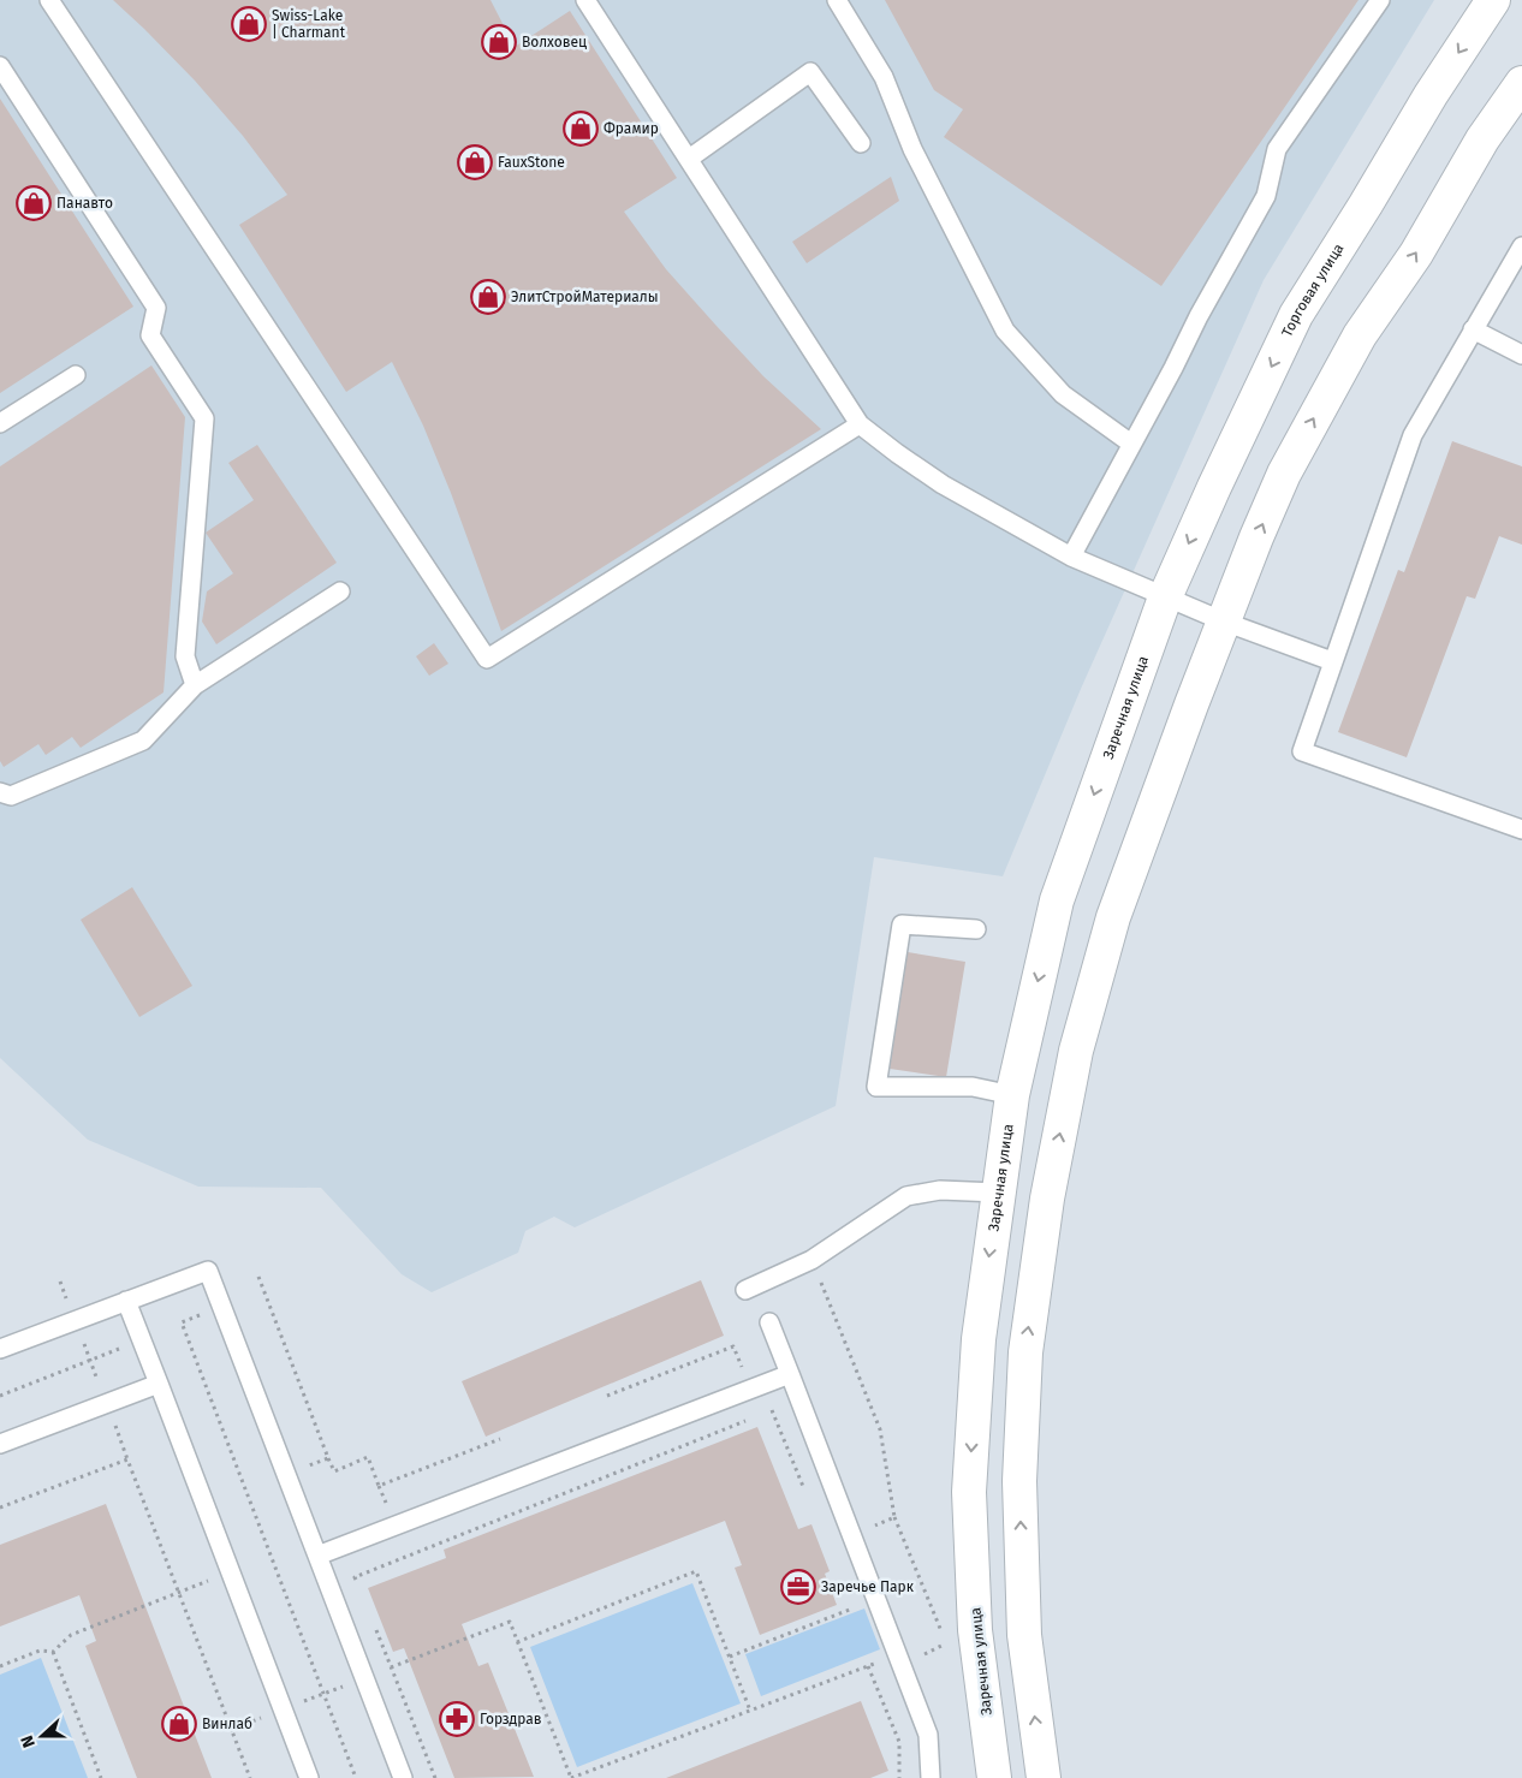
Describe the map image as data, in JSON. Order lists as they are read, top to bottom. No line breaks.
{"streets":{"street":["Торговая улица","Заречная улица"]},"crossings":[["Торговая улица","Заречная улица"]],"places":{"shop":["Swiss-Lake | Charmant","Волховец","Фрамир","FauxStone","Панавто","ЭлитСтройМатериалы","Винлаб"],"office":["Заречье Парк"],"pharmacy":["Горздрав"]},"north":"left"}
